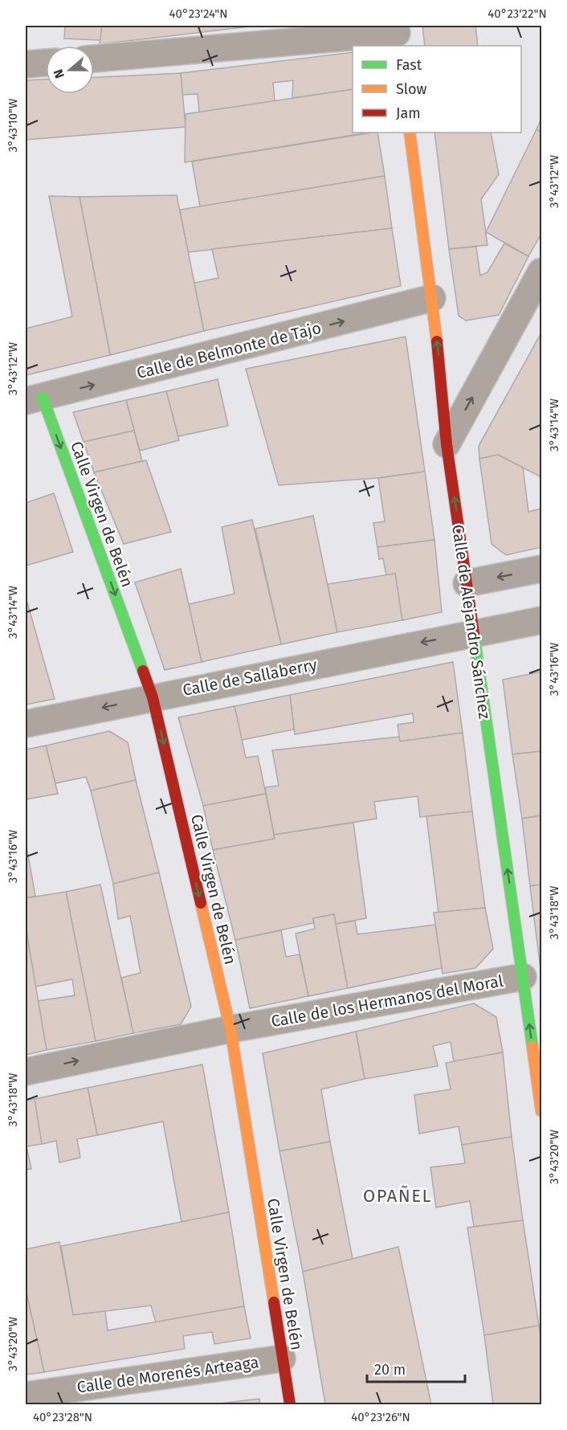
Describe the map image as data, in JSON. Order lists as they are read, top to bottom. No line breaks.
{"streets":{"street":["Calle de Belmonte de Tajo","Calle Virgen de Belén","Calle de Alejandro Sánchez","Calle de Sallaberry","Calle de los Hermanos del Moral","Calle de Morenés Arteaga"]},"crossings":[["Calle de Belmonte de Tajo","Calle Virgen de Belén"],["Calle de Belmonte de Tajo","Calle de Alejandro Sánchez"],["Calle Virgen de Belén","Calle de Sallaberry"],["Calle Virgen de Belén","Calle de los Hermanos del Moral"],["Calle Virgen de Belén","Calle de Morenés Arteaga"],["Calle de Alejandro Sánchez","Calle de Sallaberry"],["Calle de Alejandro Sánchez","Calle de los Hermanos del Moral"]],"one_way":["Calle de Belmonte de Tajo","Calle Virgen de Belén","Calle de Alejandro Sánchez","Calle de Sallaberry","Calle de los Hermanos del Moral"],"districts":["OPAÑEL"],"legend":["Fast","Slow","Jam"],"scale_bar":"20 m","north":"left","coordinates":["40°23'24\"N","40°23'22\"N","3°43'10\"W","3°43'12\"W","3°43'14\"W","3°43'16\"W","3°43'18\"W","3°43'20\"W","40°23'28\"N","40°23'26\"N"]}
